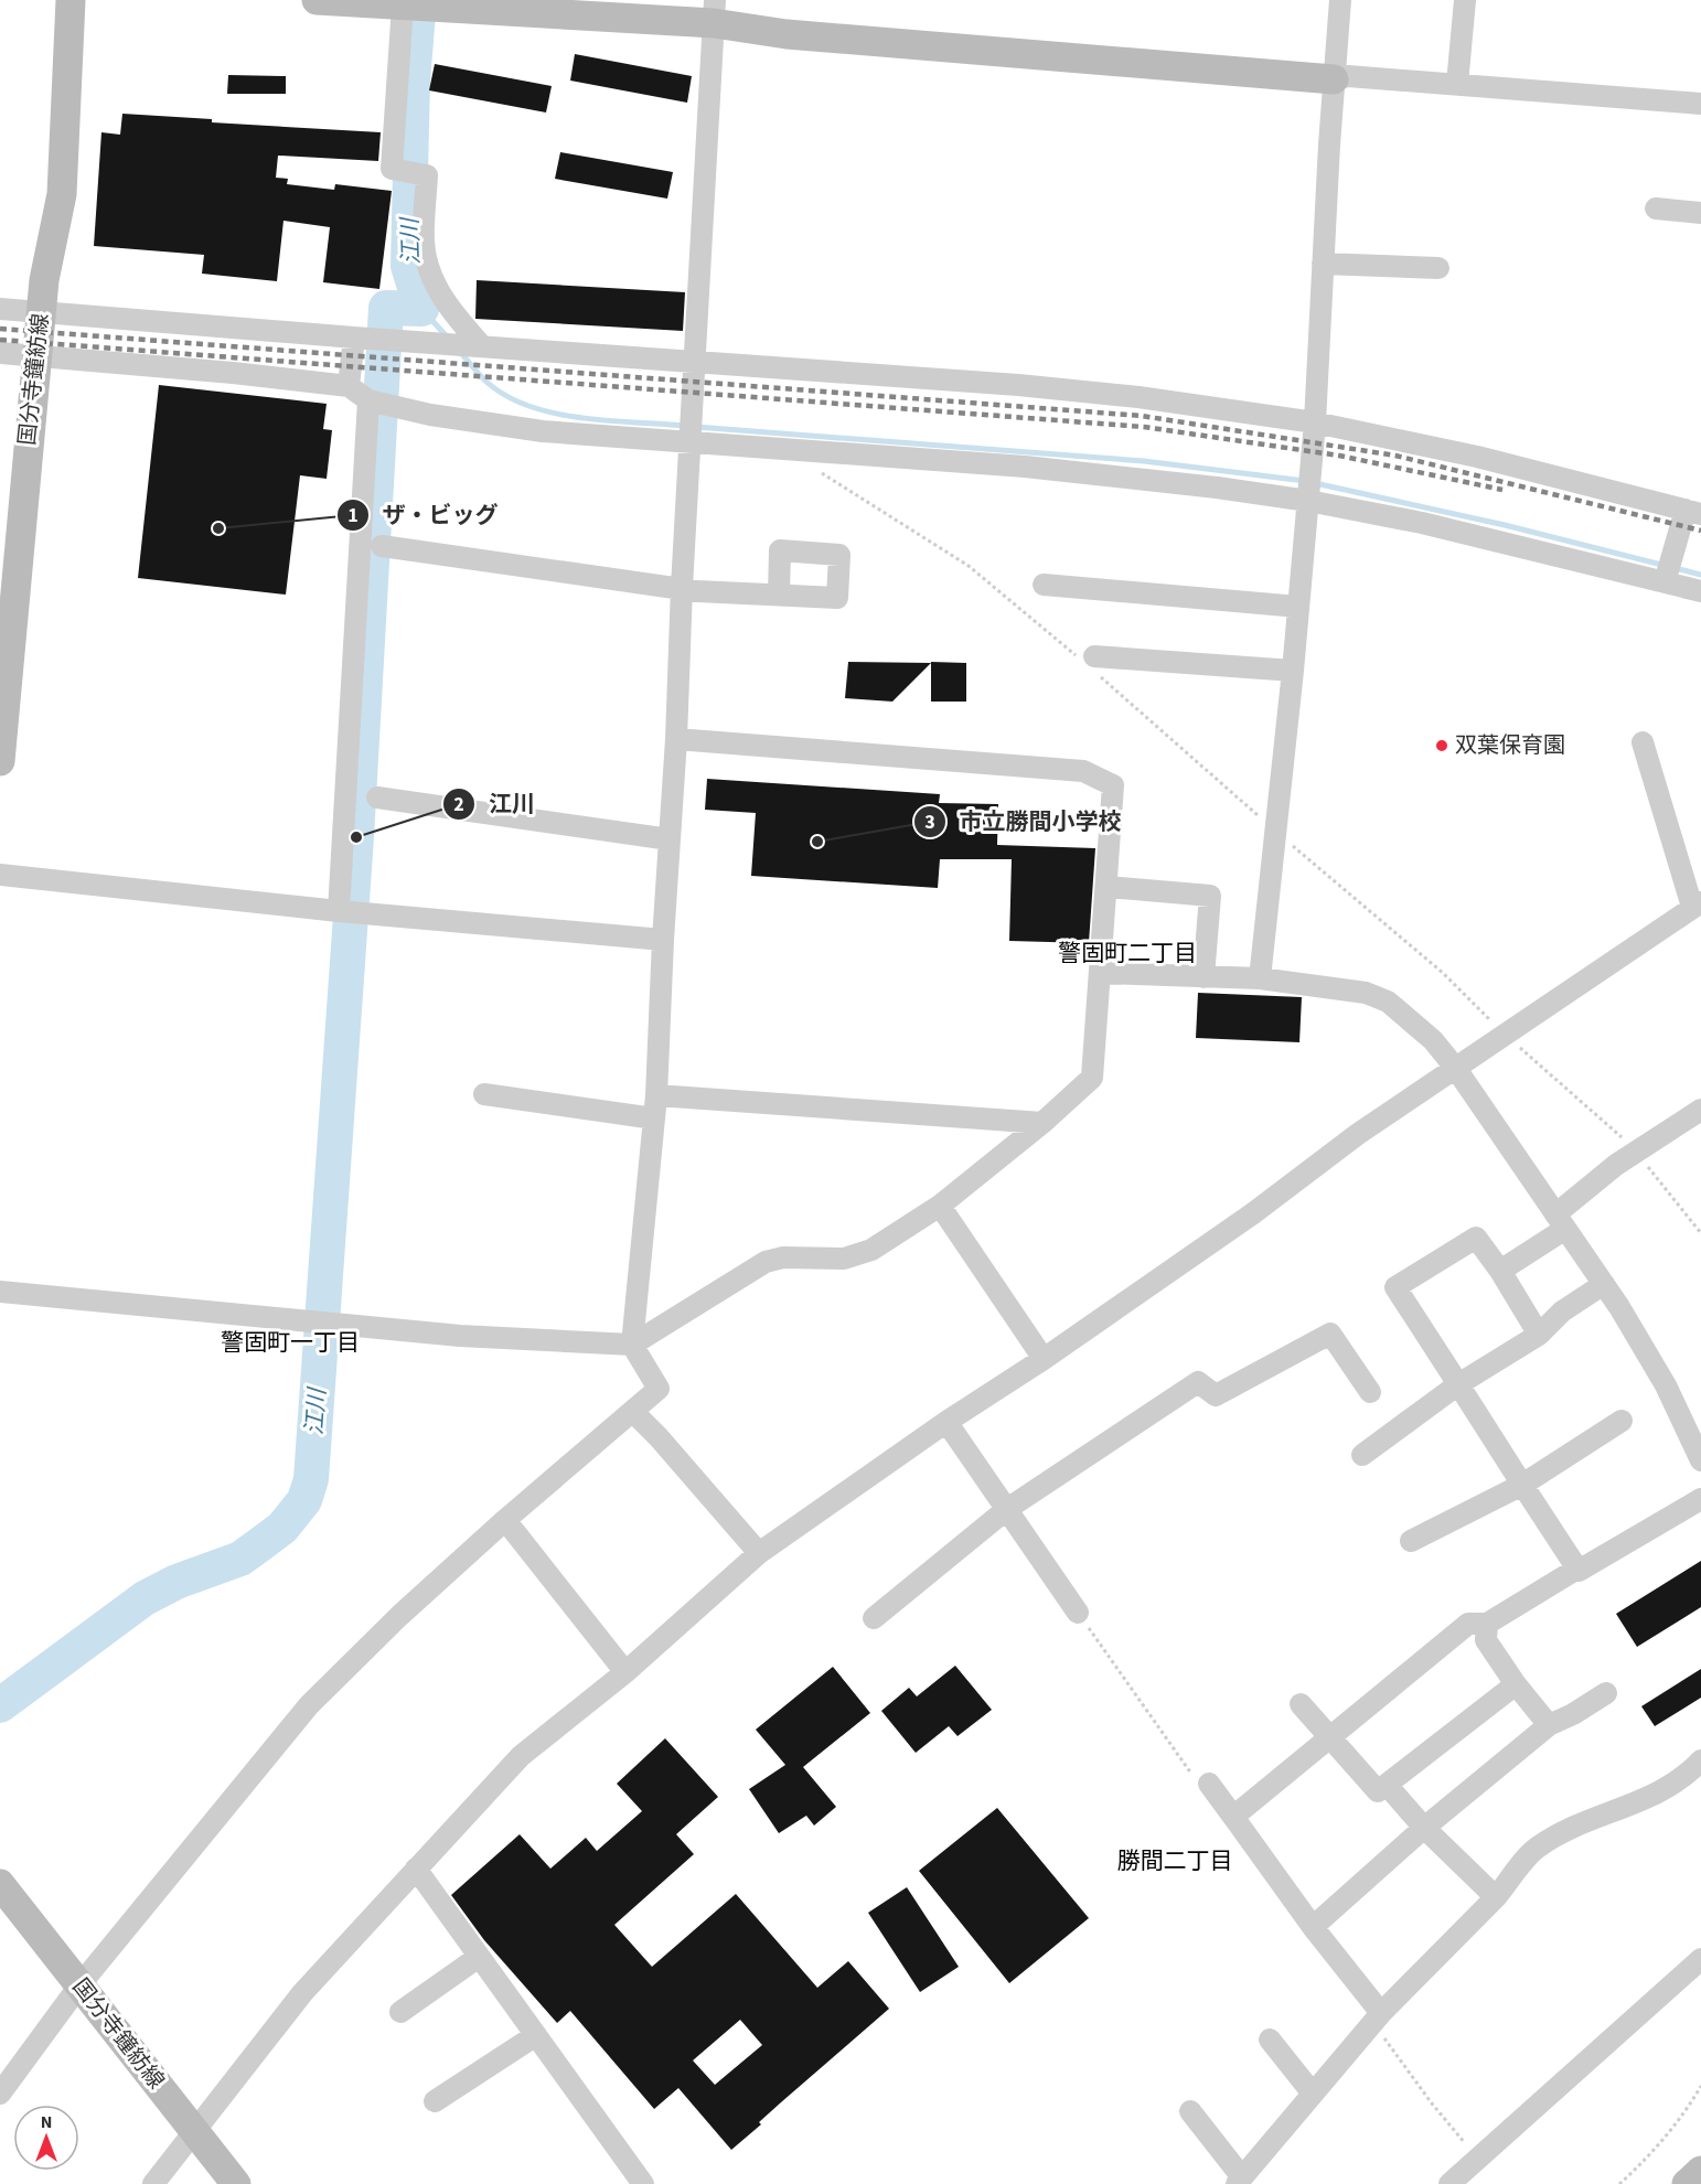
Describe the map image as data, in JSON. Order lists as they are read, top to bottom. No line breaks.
{"streets":{"street":["国分寺鐘紡線"]},"districts":["警固町二丁目","警固町一丁目","勝間二丁目"],"water":["江川"],"places":["ザ・ビッグ","双葉保育園","江川","市立勝間小学校"],"north":"top"}
